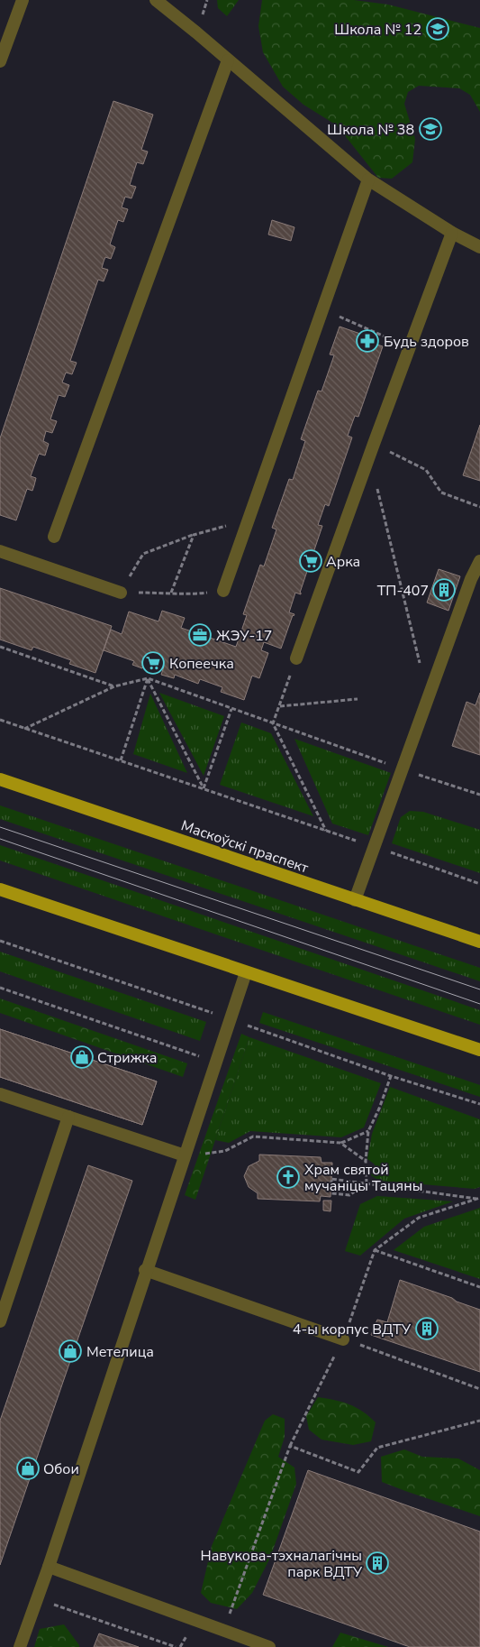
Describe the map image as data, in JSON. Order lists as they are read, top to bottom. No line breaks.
{"streets":{"main road":["Маскоўскі праспект"]},"places":{"school or university":["Школа № 12","Школа № 38"],"pharmacy":["Будь здоров"],"supermarket":["Арка","Копеечка"],"building":["ТП-407","4-ы корпус ВДТУ","Навукова-тэхналагічны парк ВДТУ"],"office":["ЖЭУ-17"],"shop":["Стрижка","Метелица","Обои"],"church":["Храм святой мучаніцы Тацяны"]}}
